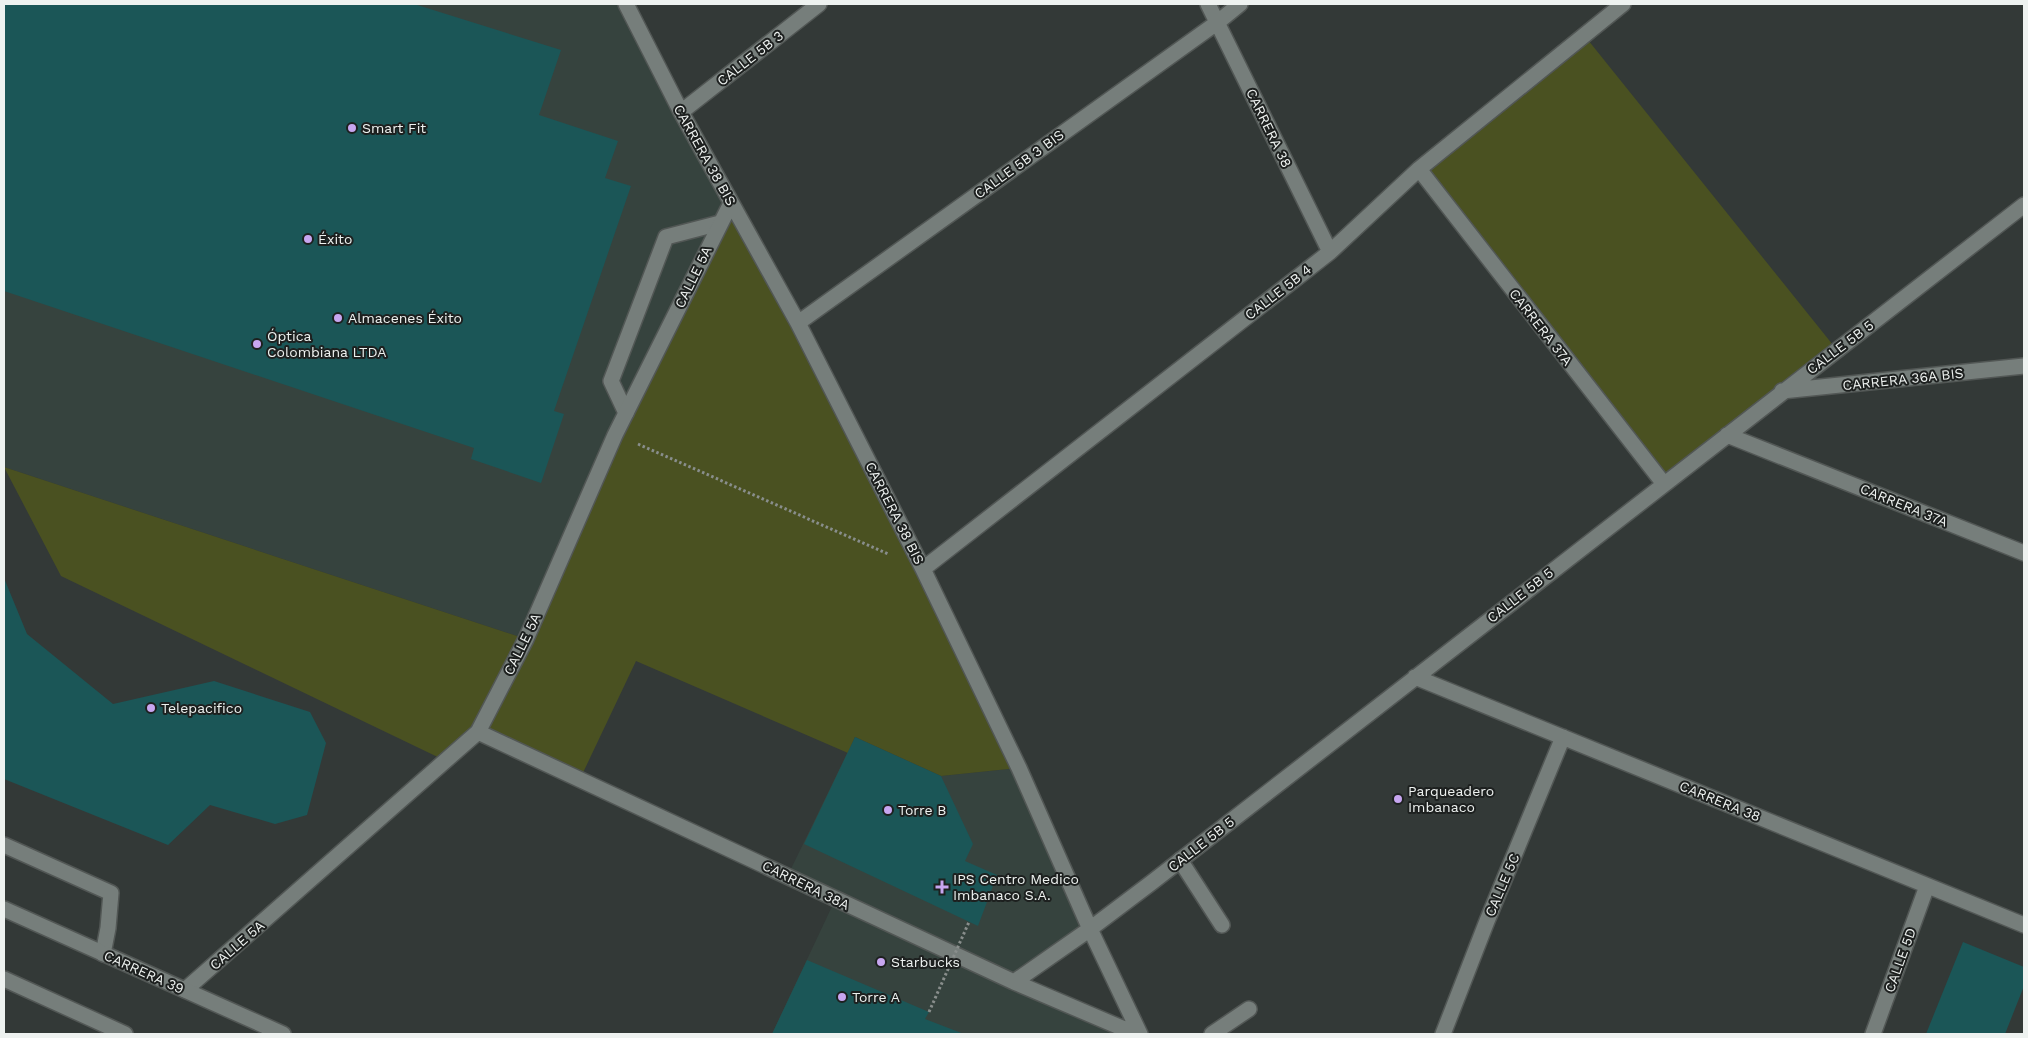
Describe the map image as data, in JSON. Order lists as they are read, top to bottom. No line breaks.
{"streets":{"street":["CALLE 5B 3","CARRERA 38","CARRERA 38 BIS","CALLE 5B 3 BIS","CALLE 5A","CALLE 5B 4","CARRERA 37A","CALLE 5B 5","CARRERA 36A BIS","CARRERA 38A","CALLE 5C","CALLE 5D","CARRERA 39"]},"crossings":[["CALLE 5B 3","CARRERA 38 BIS"],["CARRERA 38","CALLE 5B 3 BIS"],["CARRERA 38","CALLE 5B 4"],["CARRERA 38","CALLE 5B 5"],["CARRERA 38","CALLE 5C"],["CARRERA 38","CALLE 5D"],["CARRERA 38 BIS","CALLE 5B 3 BIS"],["CARRERA 38 BIS","CALLE 5A"],["CARRERA 38 BIS","CALLE 5B 4"],["CARRERA 38 BIS","CALLE 5B 5"],["CALLE 5A","CARRERA 38A"],["CALLE 5A","CARRERA 39"],["CALLE 5B 4","CARRERA 37A"],["CARRERA 37A","CALLE 5B 5"],["CALLE 5B 5","CARRERA 36A BIS"],["CALLE 5B 5","CARRERA 38A"]],"places":{"other":["Smart Fit","Éxito","Almacenes Éxito","Óptica Colombiana LTDA","Telepacifico","Parqueadero Imbanaco","Torre B","Starbucks","Torre A"],"health":["IPS Centro Medico Imbanaco S.A."]}}
